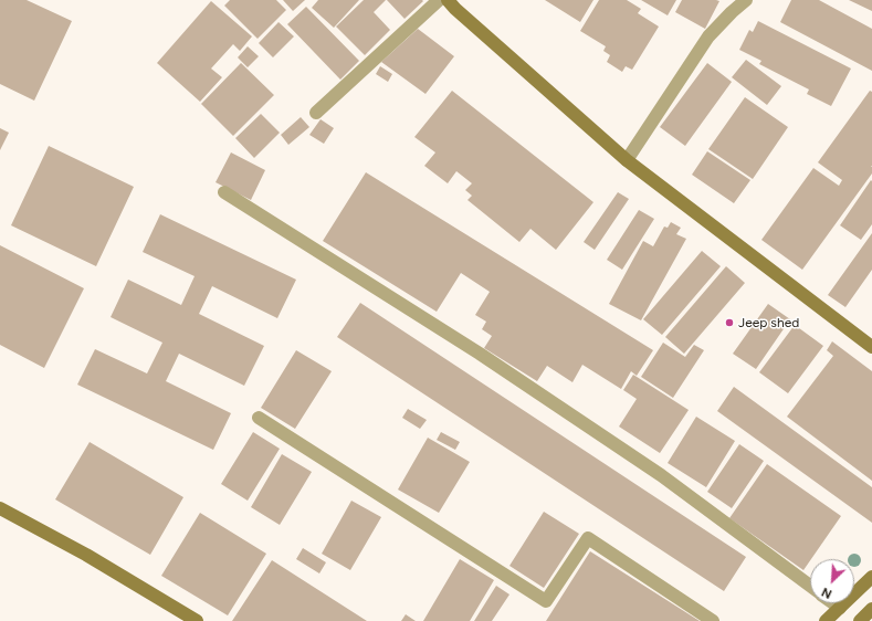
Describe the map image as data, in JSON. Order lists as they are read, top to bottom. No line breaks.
{"places":["Jeep shed"],"north":"bottom left"}
